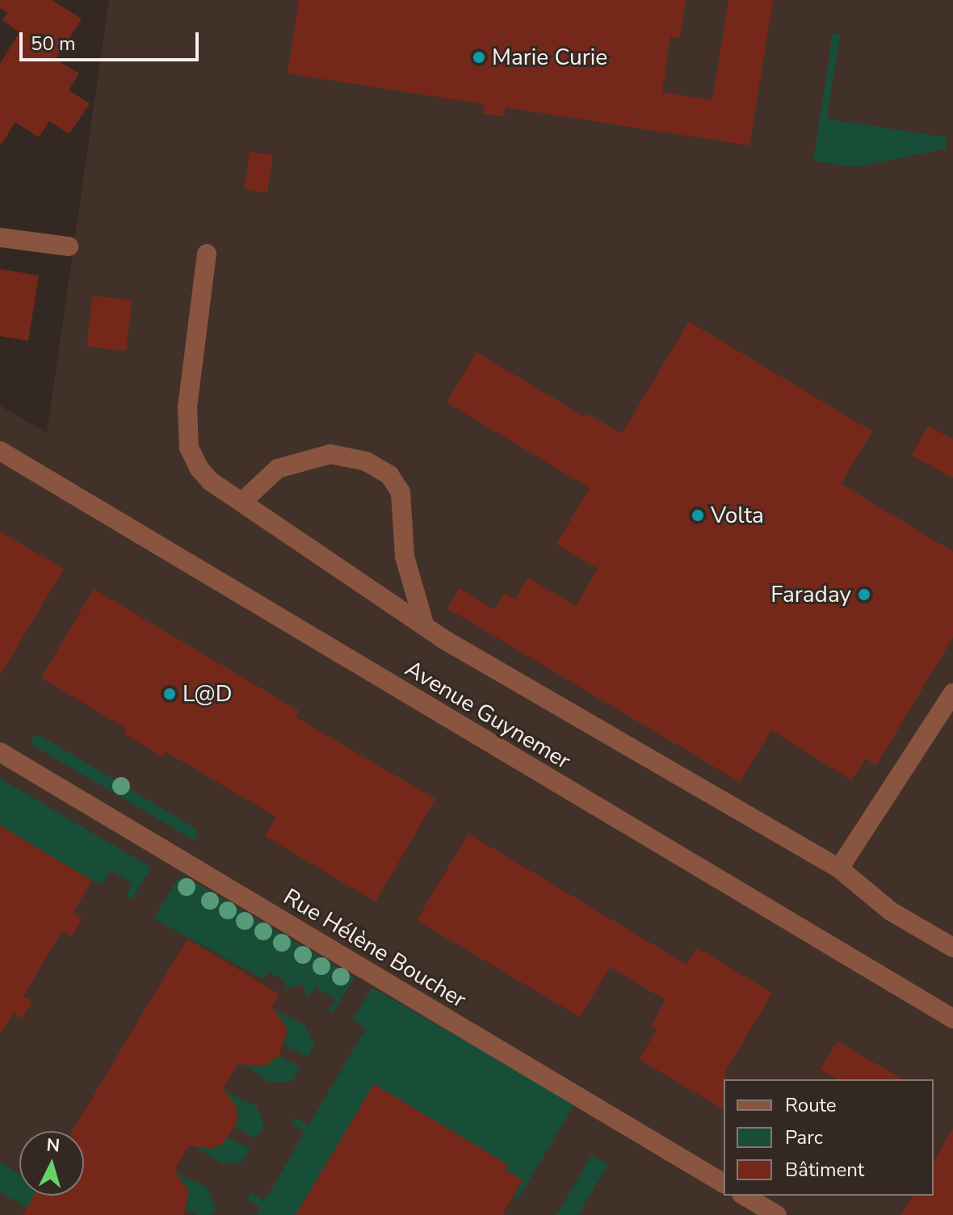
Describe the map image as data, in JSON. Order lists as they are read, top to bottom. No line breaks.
{"streets":{"street":["Avenue Guynemer","Rue Hélène Boucher"]},"places":["Marie Curie","Volta","Faraday","L@D"],"legend":["Route","Parc","Bâtiment"],"scale_bar":"50 m","north":"top"}
